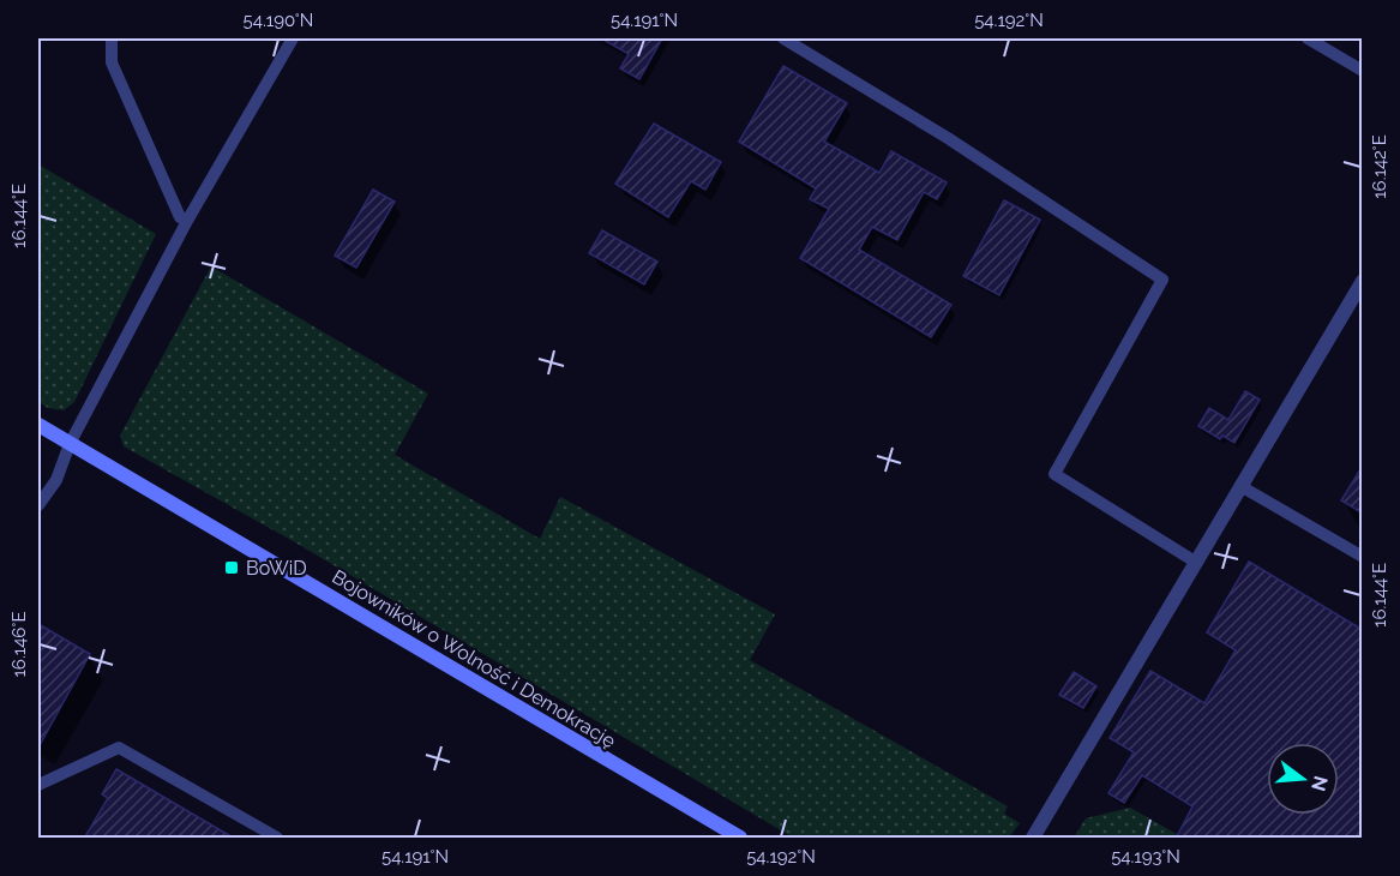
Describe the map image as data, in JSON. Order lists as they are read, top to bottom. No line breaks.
{"streets":{"main road":["Bojowników o Wolność i Demokrację"]},"places":{"transit":["BoWiD"]},"north":"right","coordinates":["54.190°N","54.191°N","54.192°N","16.142°E","16.144°E","16.146°E","54.193°N"]}
